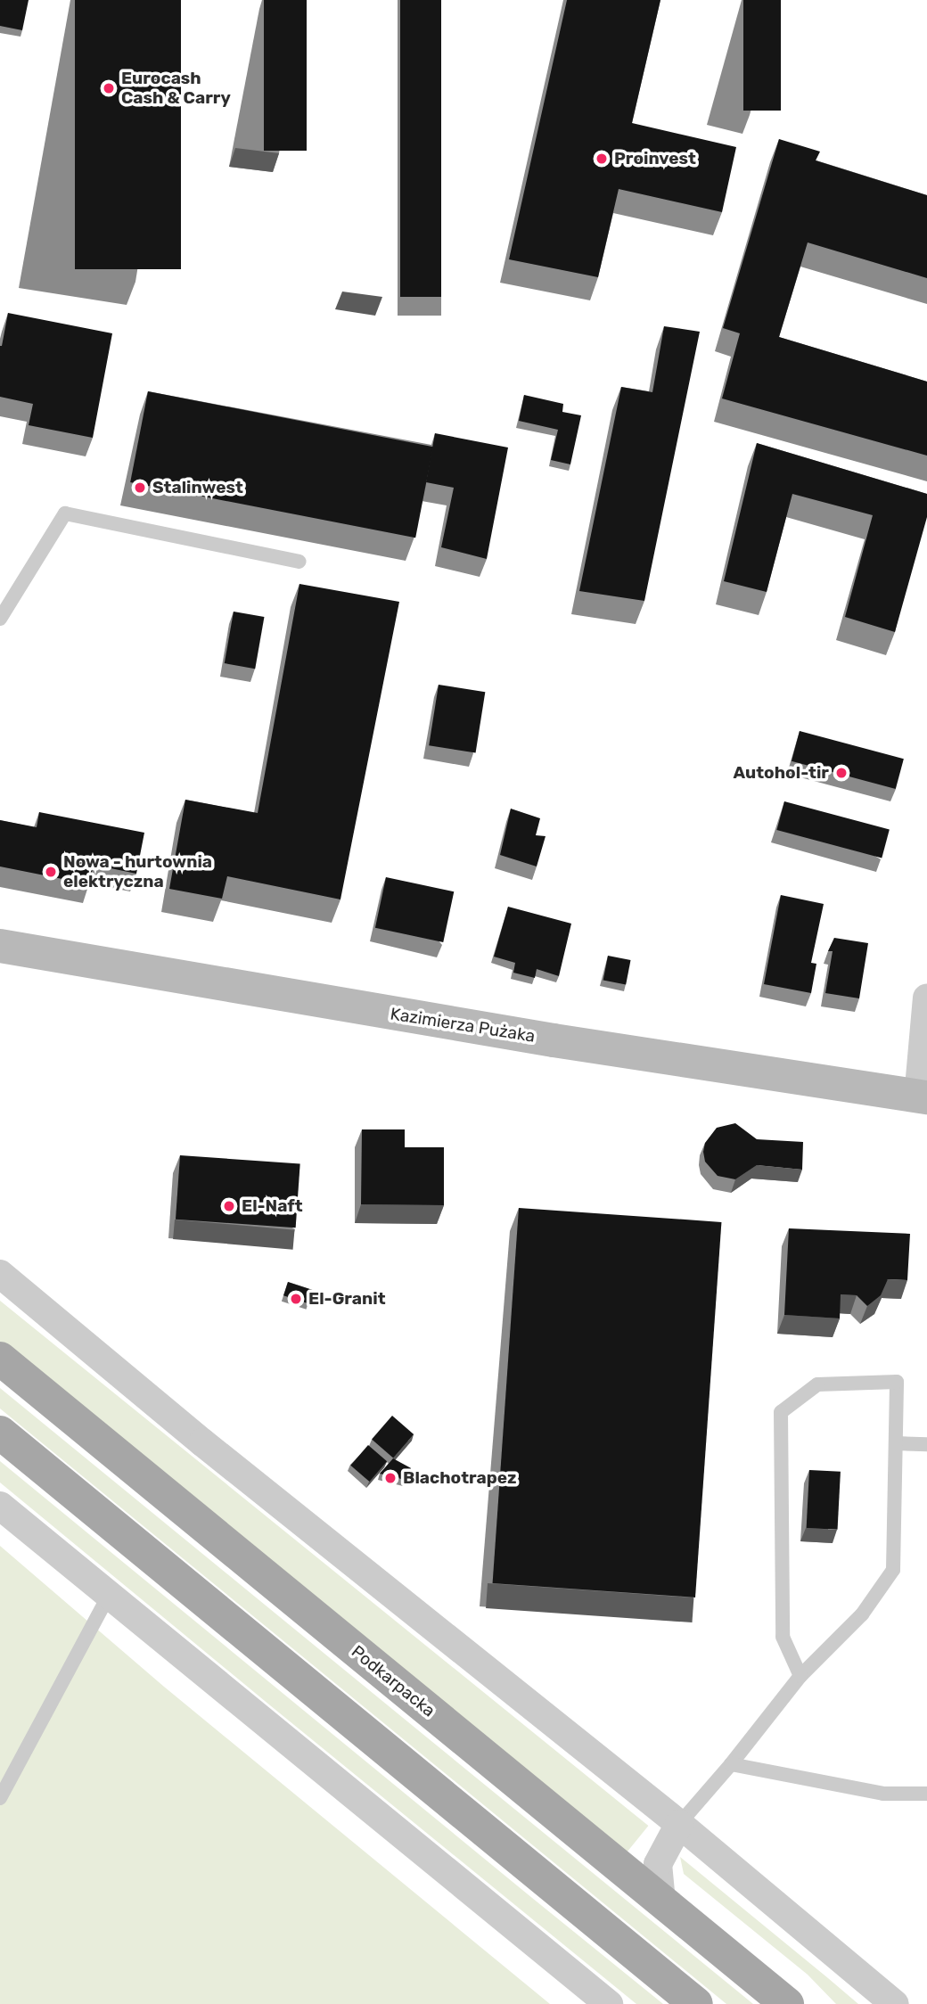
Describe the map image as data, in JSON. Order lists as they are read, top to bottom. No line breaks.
{"streets":{"main road":["Podkarpacka"],"street":["Kazimierza Pużaka"]},"places":["Eurocash Cash & Carry","Proinvest","Stalinwest","Autohol-tir","Nowa - hurtownia elektryczna","El-Naft","El-Granit","Blachotrapez"]}
